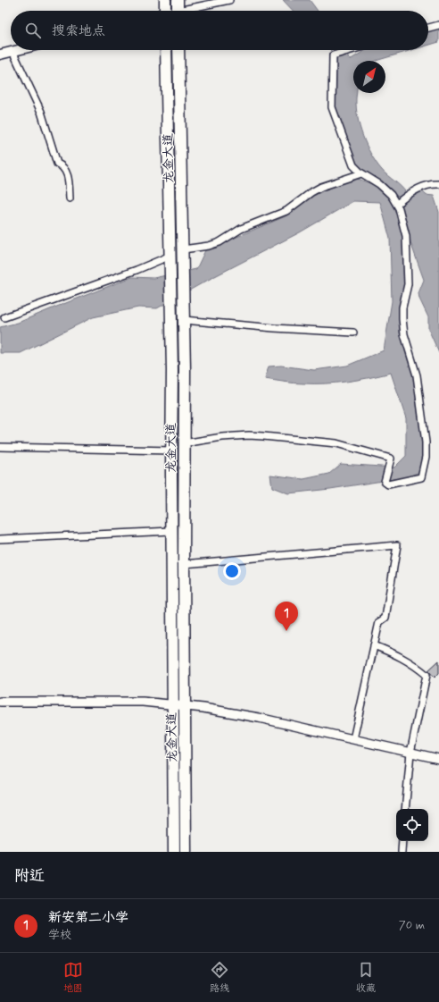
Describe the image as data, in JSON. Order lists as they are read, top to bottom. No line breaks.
{"streets":{"main road":["龙金大道"]},"north":"top right","page":{"search":"搜索地点","pins":"1","heading":"附近","list":[{"mark":"1","name":"新安第二小学","note":"学校","value":"70 m"}],"nav":["地图","路线","收藏"]}}
